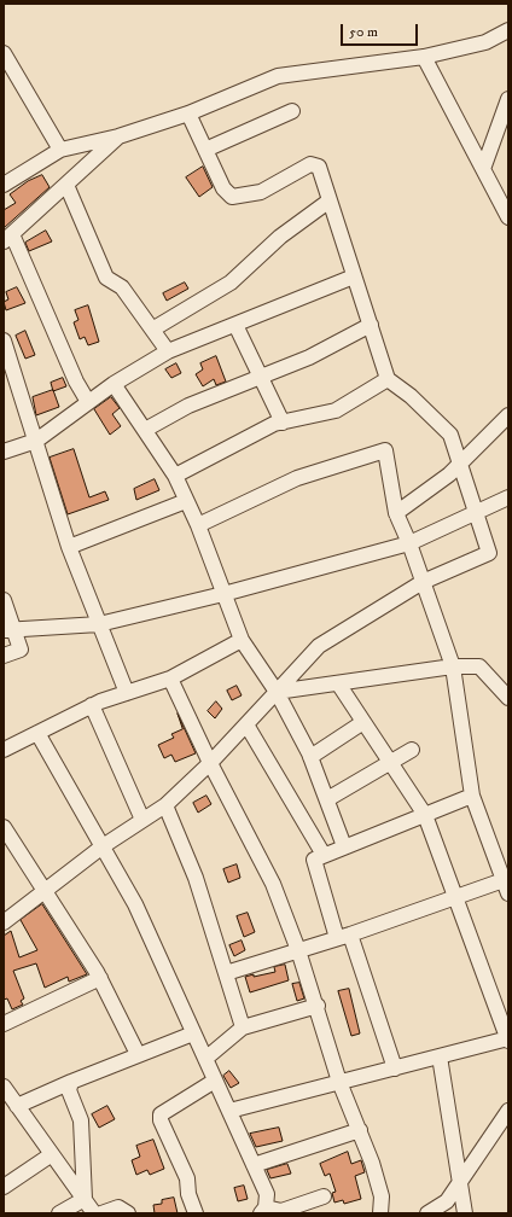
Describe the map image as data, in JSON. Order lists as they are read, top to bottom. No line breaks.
{"scale_bar":"50 m"}
